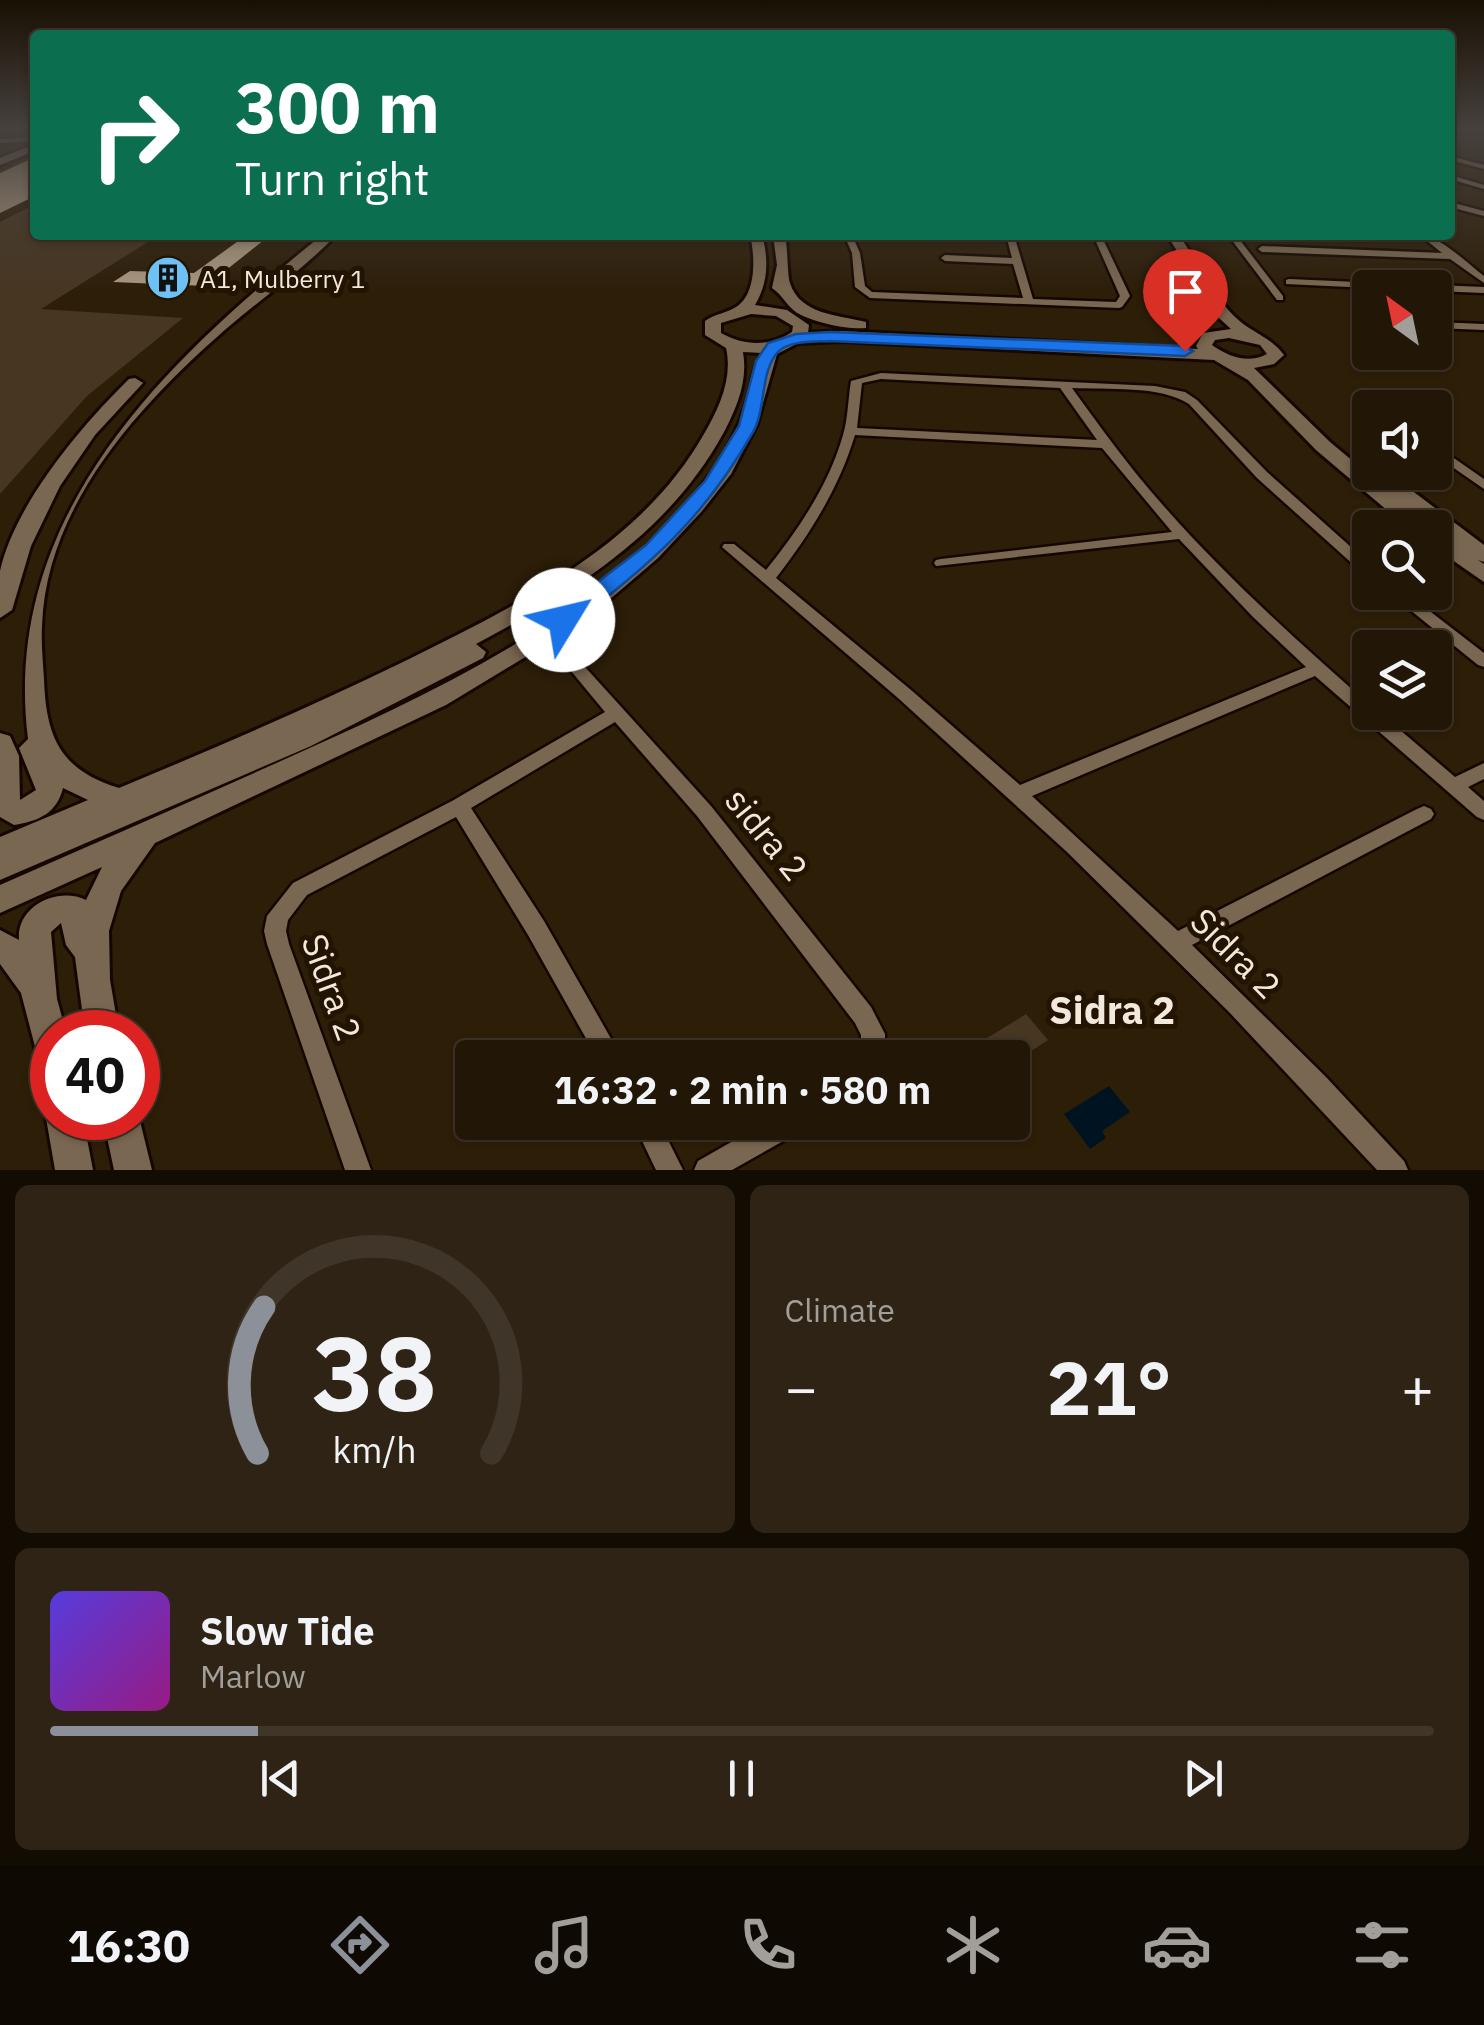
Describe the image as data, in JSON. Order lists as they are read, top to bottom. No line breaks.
{"streets":{"street":["sidra 2","Sidra 2"]},"crossings":[["sidra 2","Sidra 2"]],"districts":["Sidra 2"],"places":{"building":["A1, Mulberry 1"]},"north":"top left","page":{"turn":["300 m","Turn right"],"limit":"40","trip":"16:32 · 2 min · 580 m","tile":"Climate","heat":["−","21°","+"],"song":["Slow Tide","Marlow"],"tabs":"16:30","gauge":["38","km/h"]}}
